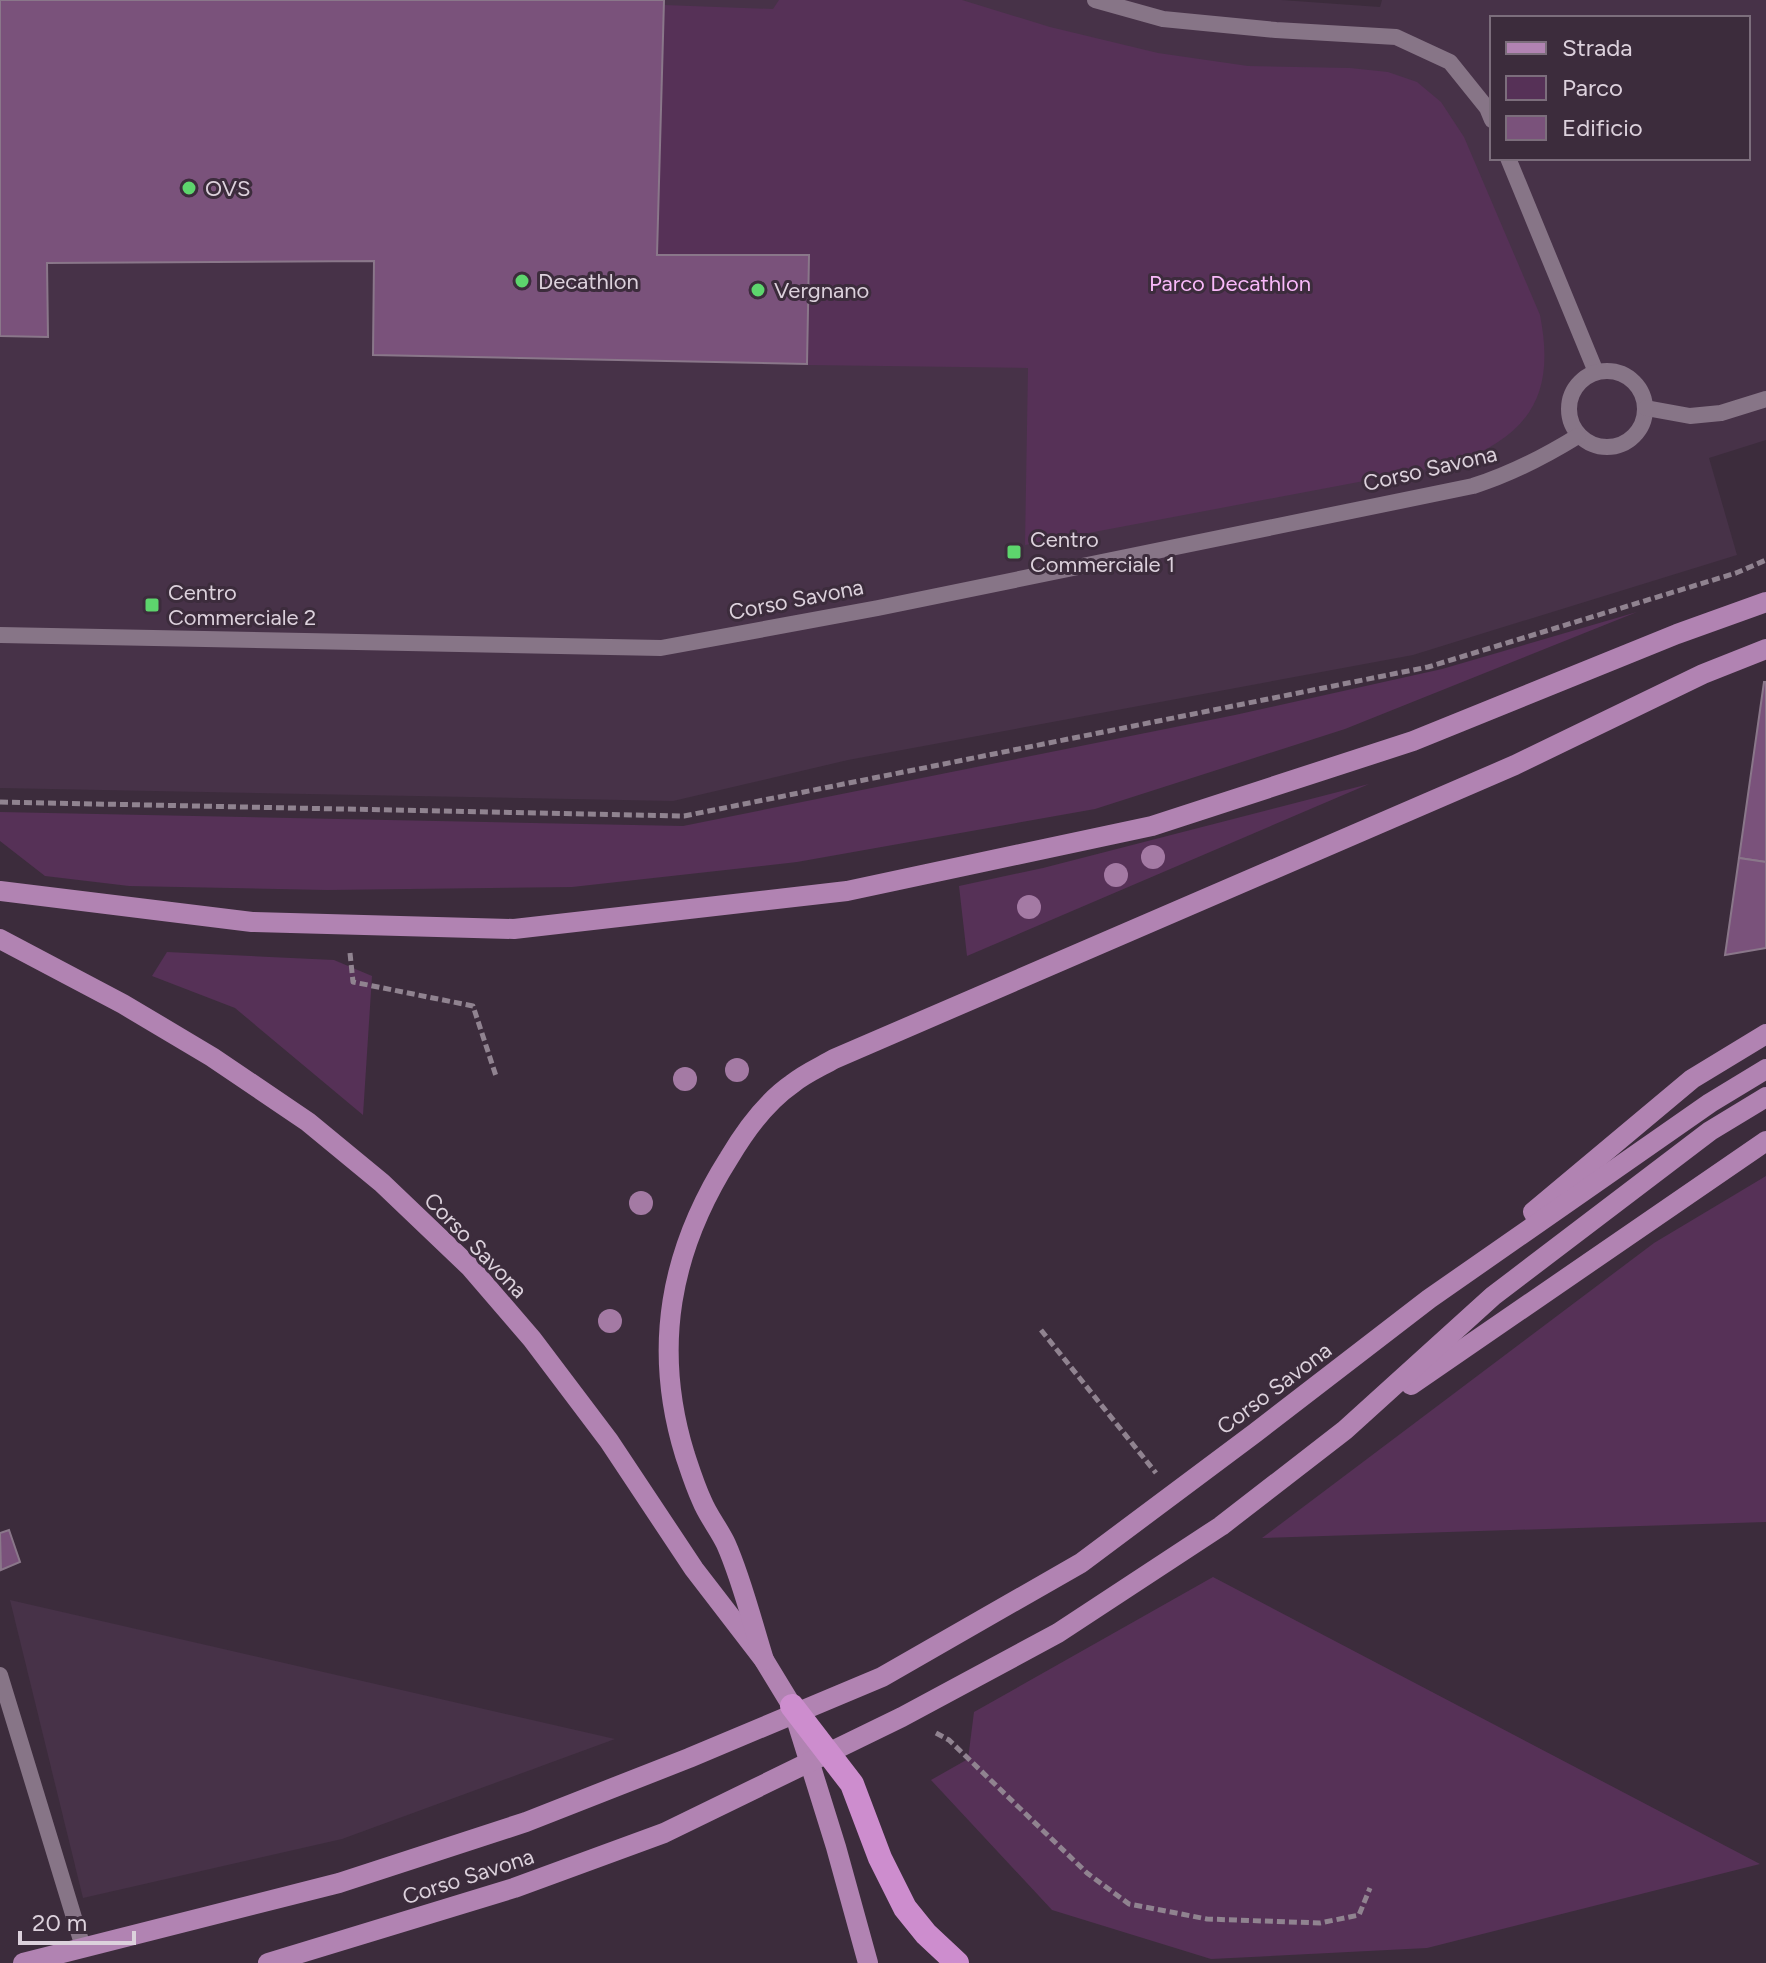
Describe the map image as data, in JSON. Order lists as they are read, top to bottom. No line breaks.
{"streets":{"main road":["Corso Savona"]},"parks":["Parco Decathlon"],"places":{"other":["OVS","Decathlon","Vergnano"],"transit":["Centro Commerciale 1","Centro Commerciale 2"]},"legend":["Strada","Parco","Edificio"],"scale_bar":"20 m"}
